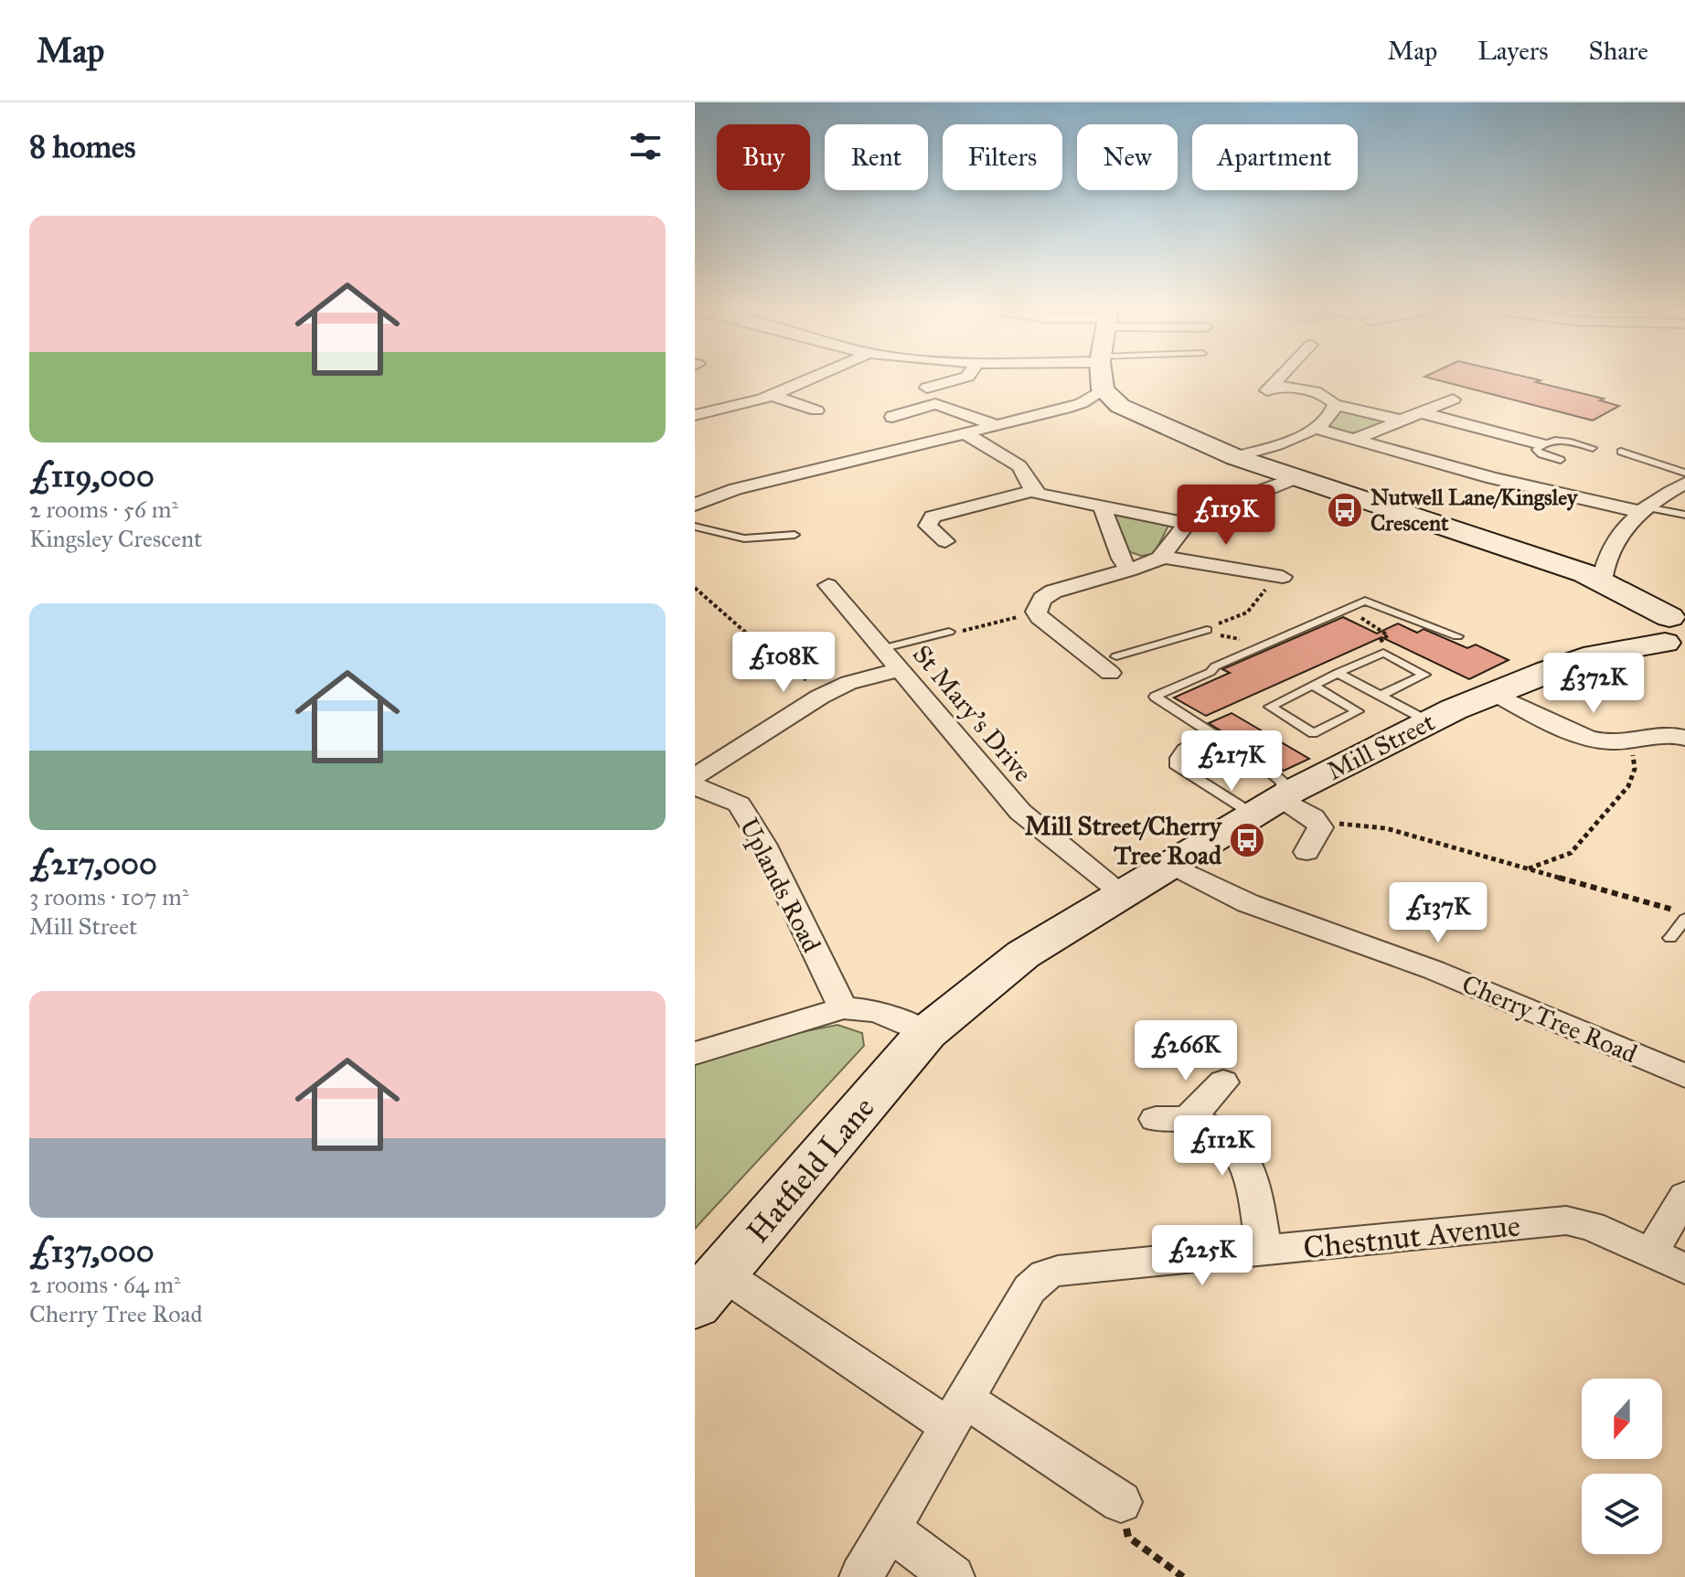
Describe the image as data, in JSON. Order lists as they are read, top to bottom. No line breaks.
{"streets":{"street":["St Mary's Drive","Mill Street","Uplands Road","Cherry Tree Road","Hatfield Lane","Chestnut Avenue"]},"crossings":[["St Mary's Drive","Mill Street"],["Mill Street","Cherry Tree Road"],["Mill Street","Hatfield Lane"]],"places":{"bus stop":["Nutwell Lane/Kingsley Crescent","Mill Street/Cherry Tree Road"]},"north":"bottom","page":{"header":"Map","nav":["Map","Layers","Share"],"heading":"8 homes","chip":["Buy","Rent","Filters","New","Apartment"],"list":[{"name":"£119,000","note":"2 rooms · 56 m² · Kingsley Crescent"},{"name":"£217,000","note":"3 rooms · 107 m² · Mill Street"},{"name":"£137,000","note":"2 rooms · 64 m² · Cherry Tree Road"}],"price":["£119K","£108K","£372K","£217K","£137K","£266K","£112K","£225K"]}}
